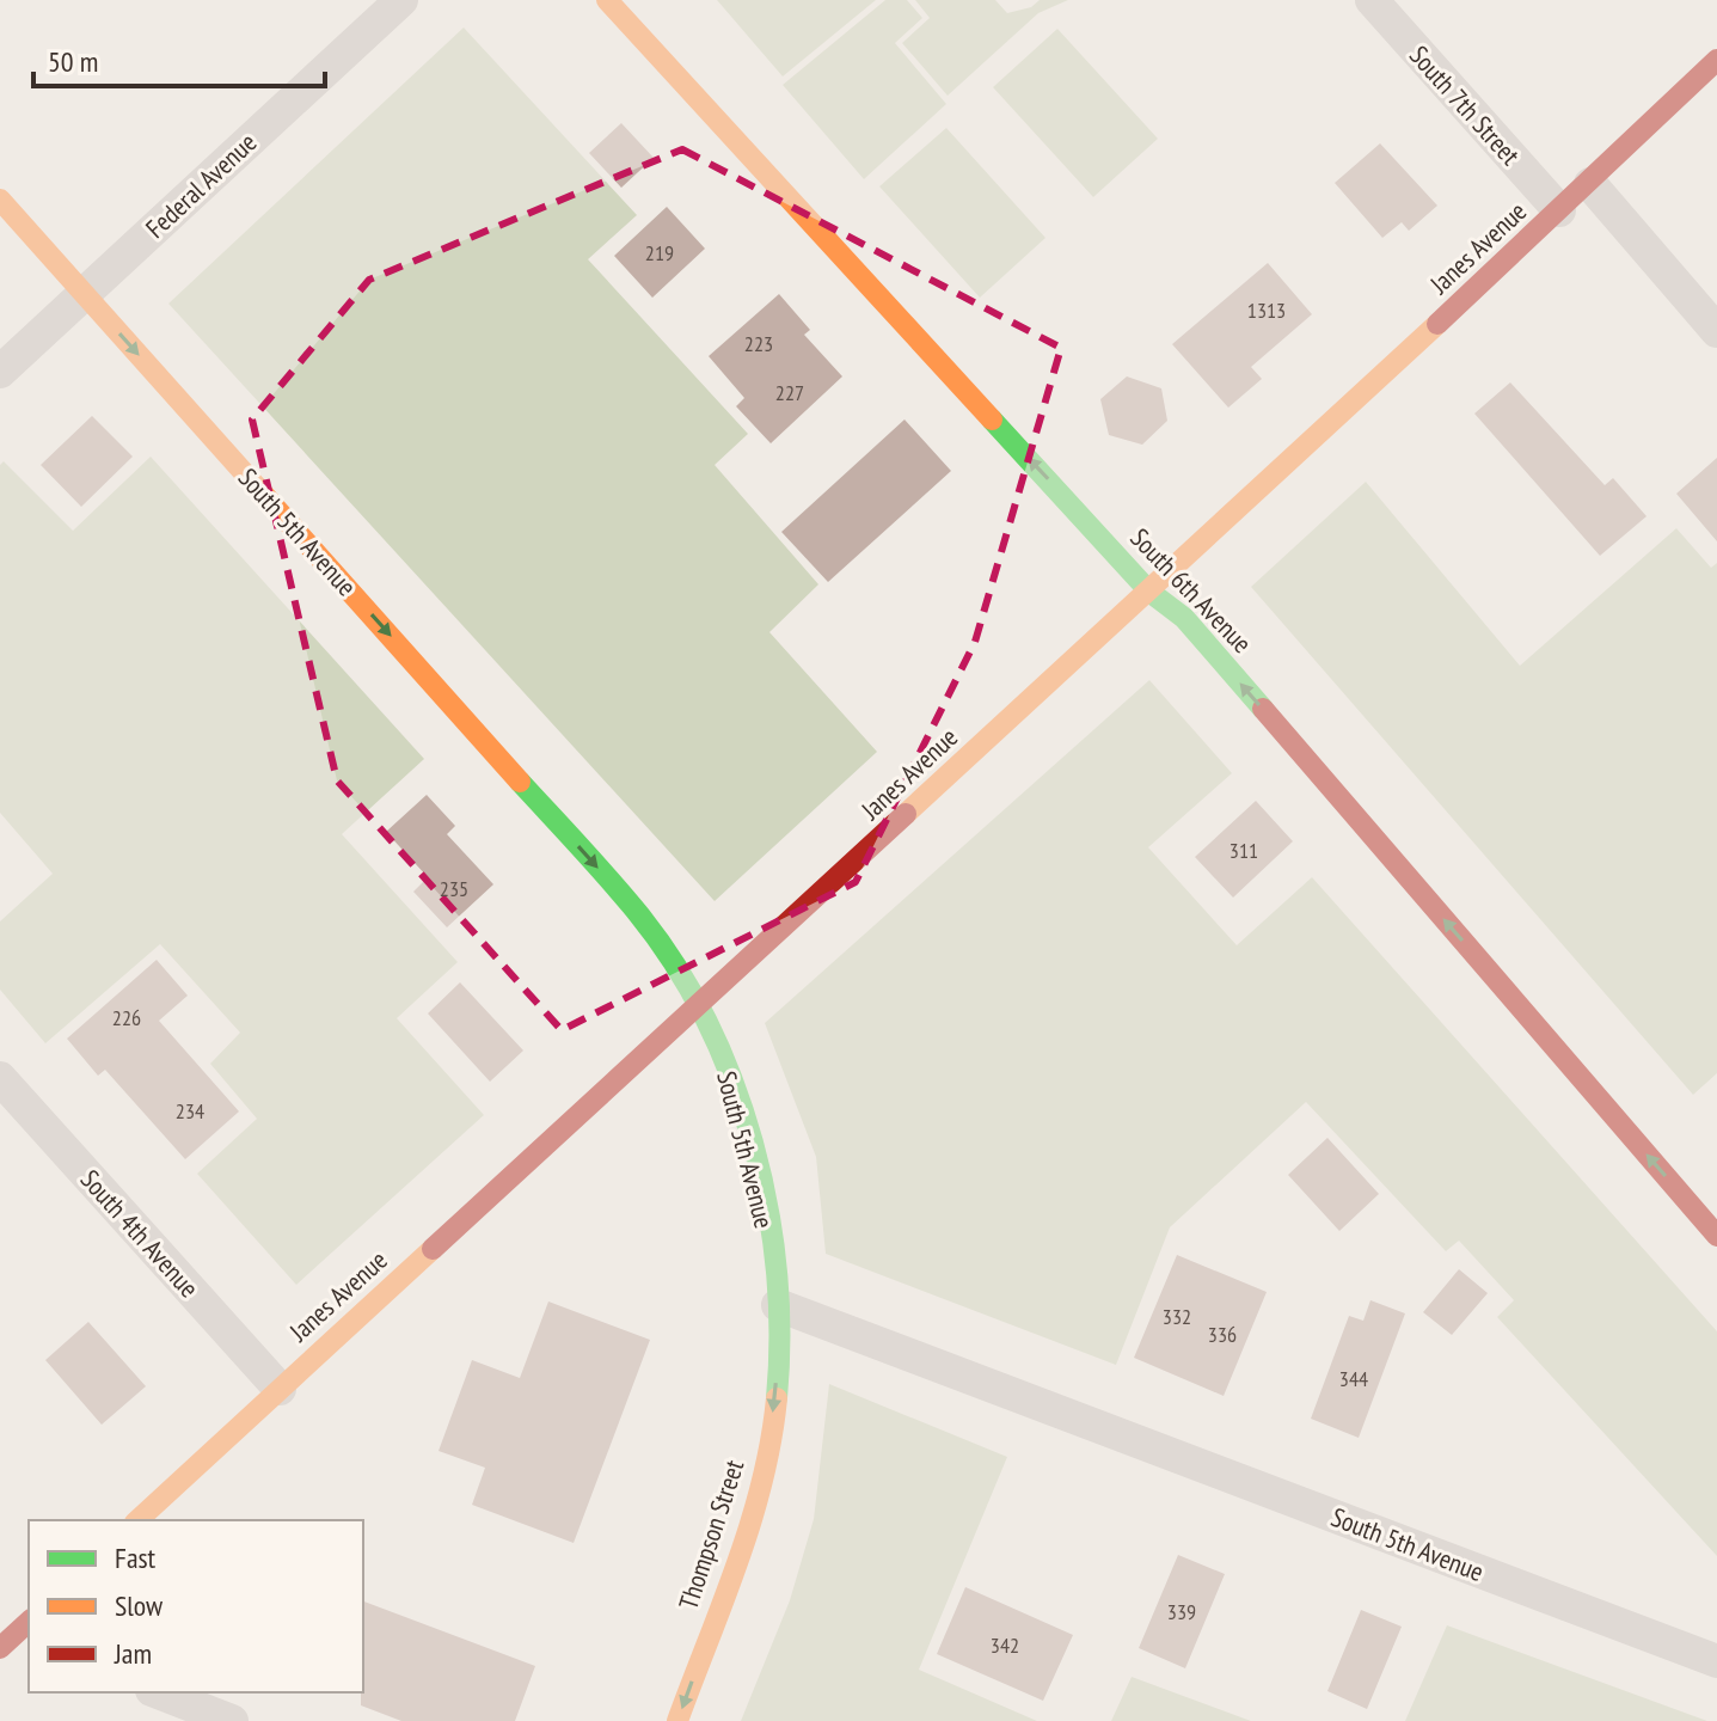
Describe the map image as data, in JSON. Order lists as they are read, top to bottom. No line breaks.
{"streets":{"street":["South 7th Street","Federal Avenue","Janes Avenue","South 5th Avenue","South 6th Avenue","South 4th Avenue","Thompson Street"]},"crossings":[["South 7th Street","Janes Avenue"],["Federal Avenue","South 5th Avenue"],["Janes Avenue","South 5th Avenue"],["Janes Avenue","South 6th Avenue"],["Janes Avenue","South 4th Avenue"],["South 5th Avenue","Thompson Street"]],"one_way":["South 5th Avenue","South 6th Avenue","Thompson Street"],"house_numbers":["219","1313","223","227","311","235","226","234","332","336","344","339","342"],"legend":["Fast","Slow","Jam"],"scale_bar":"50 m"}
